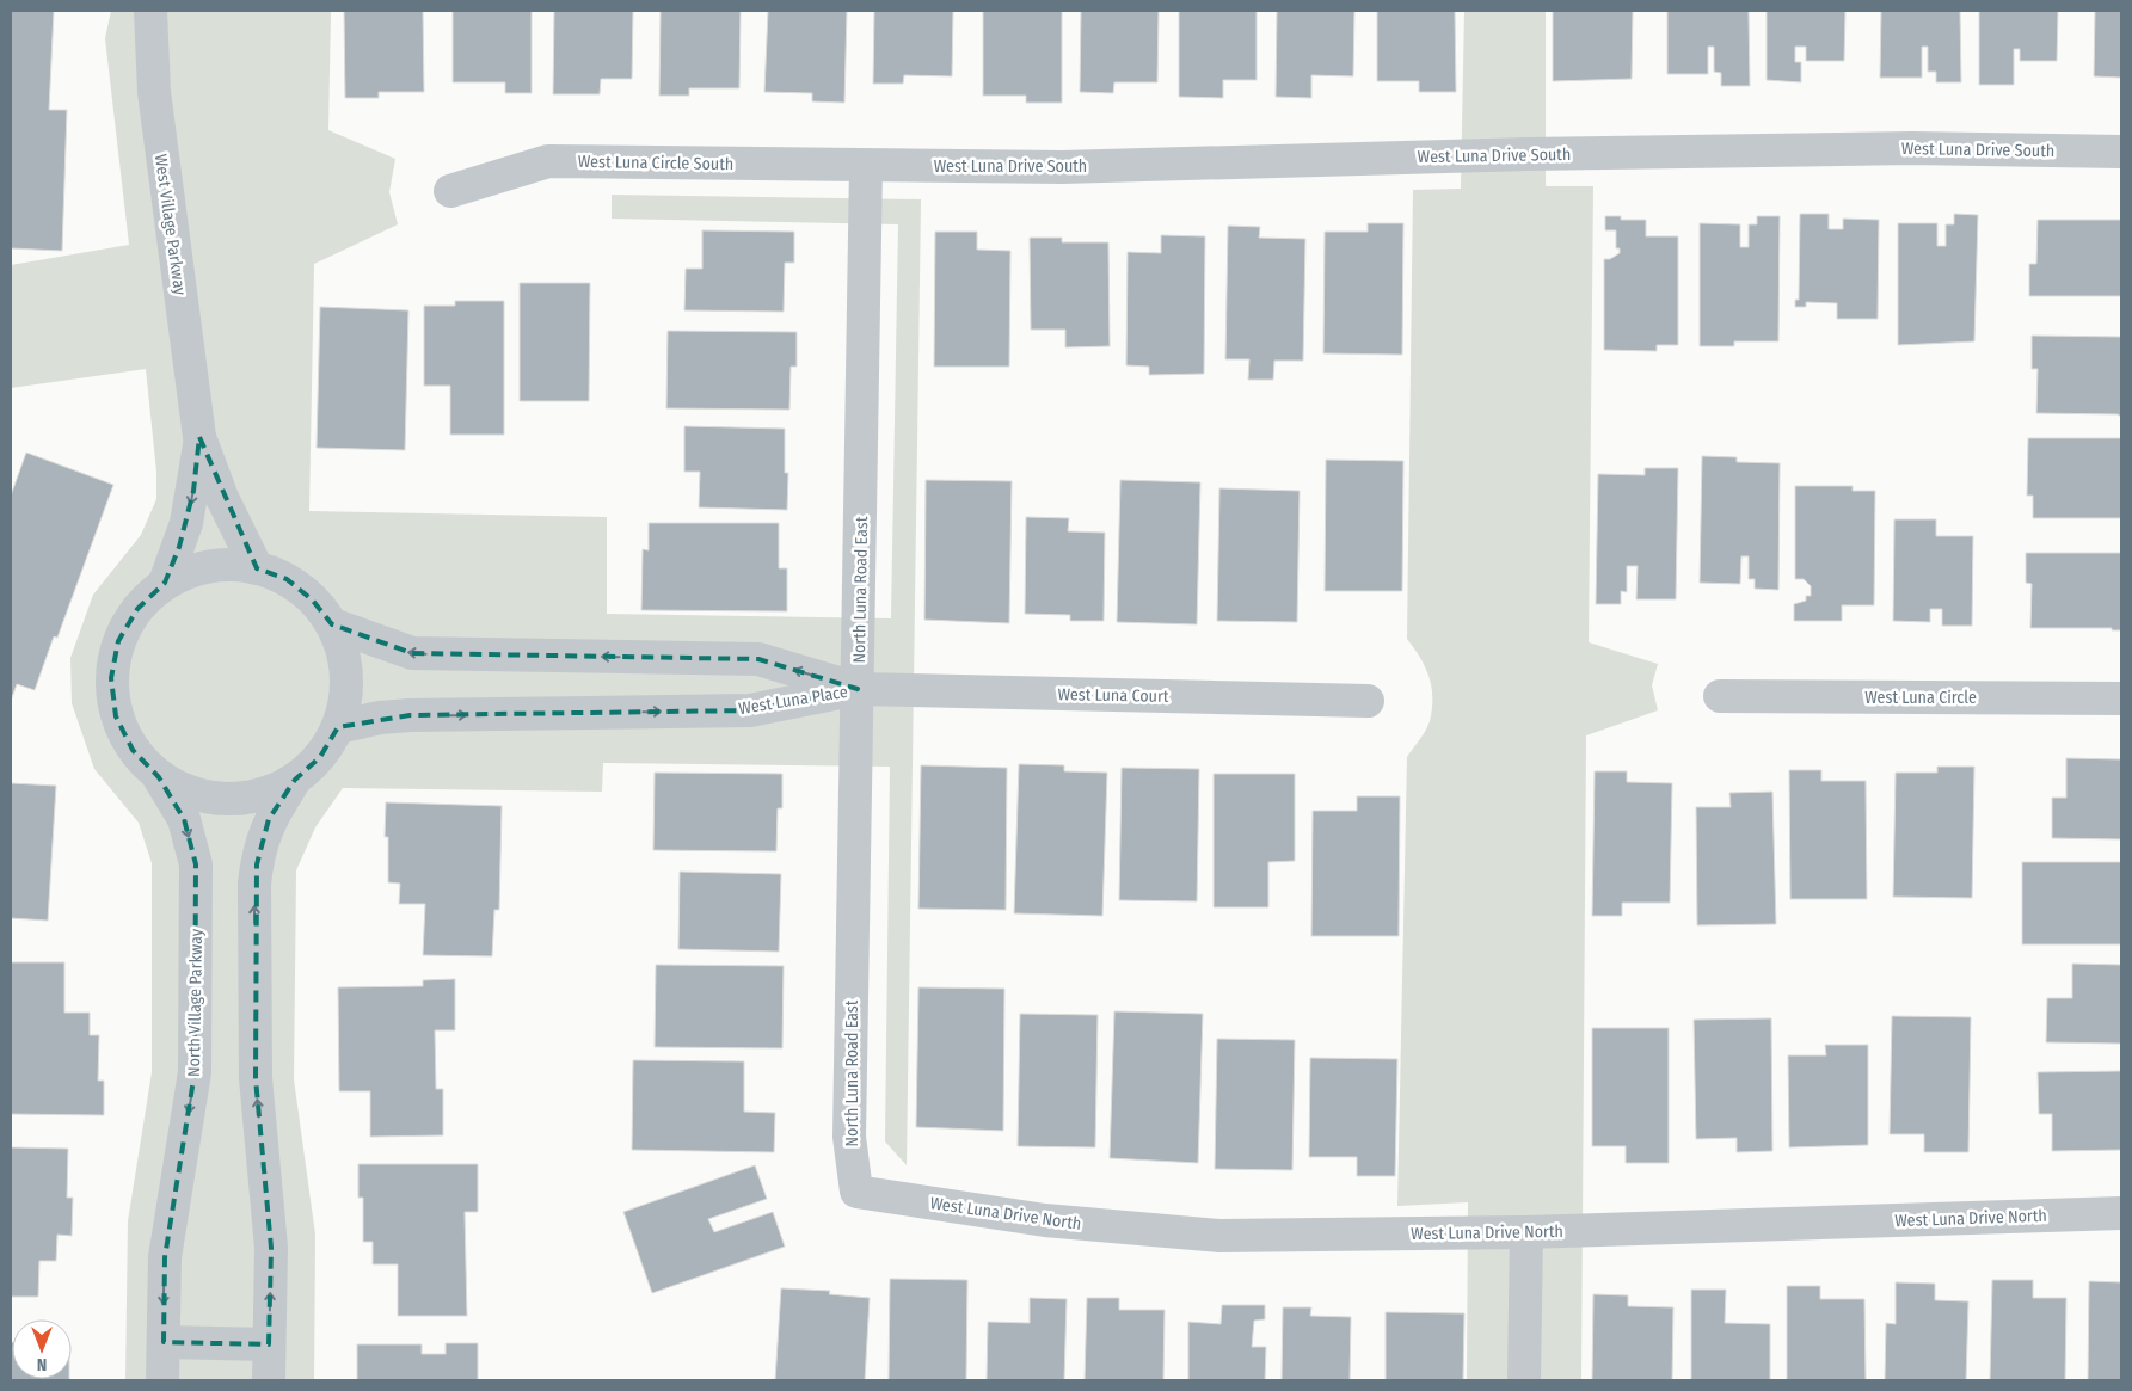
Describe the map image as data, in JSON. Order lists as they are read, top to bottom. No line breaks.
{"streets":{"street":["West Luna Drive South","West Luna Circle South","West Village Parkway","North Luna Road East","West Luna Court","West Luna Circle","West Luna Place","North Village Parkway","West Luna Drive North"]},"crossings":[["West Luna Drive South","West Luna Circle South"],["West Luna Drive South","North Luna Road East"],["West Luna Circle South","North Luna Road East"],["North Luna Road East","West Luna Court"],["North Luna Road East","West Luna Place"],["North Luna Road East","West Luna Drive North"],["West Luna Court","West Luna Place"]],"north":"bottom"}
